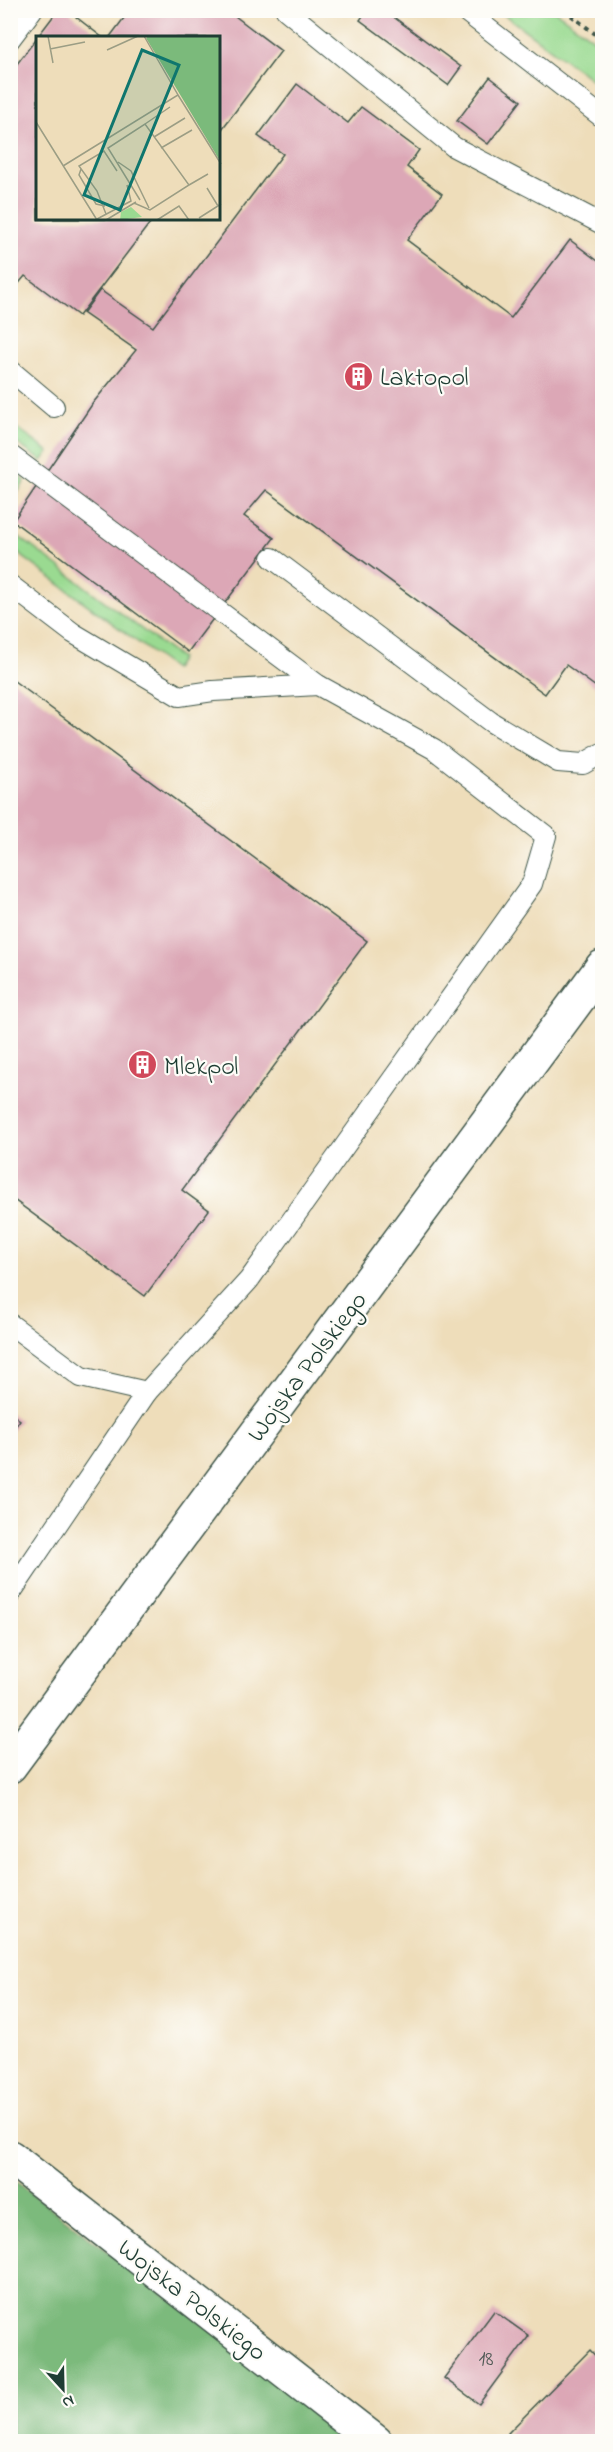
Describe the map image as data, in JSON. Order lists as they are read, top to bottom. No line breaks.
{"streets":{"street":["Wojska Polskiego"]},"places":{"building":["Laktopol","Mlekpol"]},"house_numbers":["18"],"north":"bottom"}
